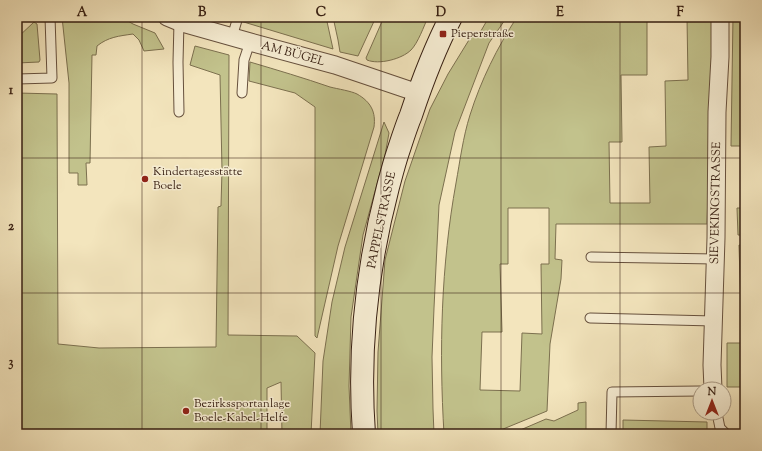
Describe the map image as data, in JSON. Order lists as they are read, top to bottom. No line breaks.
{"streets":{"street":["AM BÜGEL","SIEVEKINGSTRASSE","PAPPELSTRASSE"]},"crossings":[["AM BÜGEL","PAPPELSTRASSE"]],"places":{"transit":["Pieperstraße"],"other":["Kindertagesstätte Boele","Bezirkssportanlage Boele-Kabel-Helfe"]},"north":"top","grid":{"columns":["A","B","C","D","E","F"],"rows":["1","2","3"]}}
